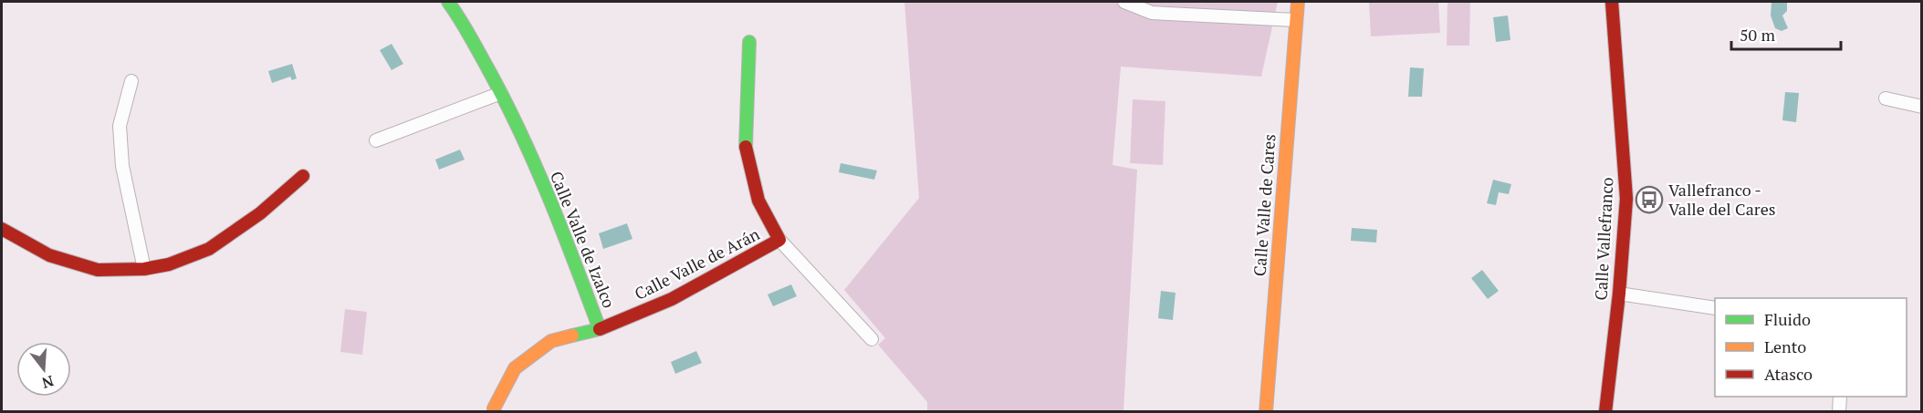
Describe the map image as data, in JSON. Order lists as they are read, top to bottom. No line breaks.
{"streets":{"street":["Calle Valle de Cares","Calle Vallefranco","Calle Valle de Izalco","Calle Valle de Arán"]},"crossings":[["Calle Valle de Izalco","Calle Valle de Arán"]],"places":{"bus stop":["Vallefranco - Valle del Cares"]},"legend":["Fluido","Lento","Atasco"],"scale_bar":"50 m","north":"bottom"}
